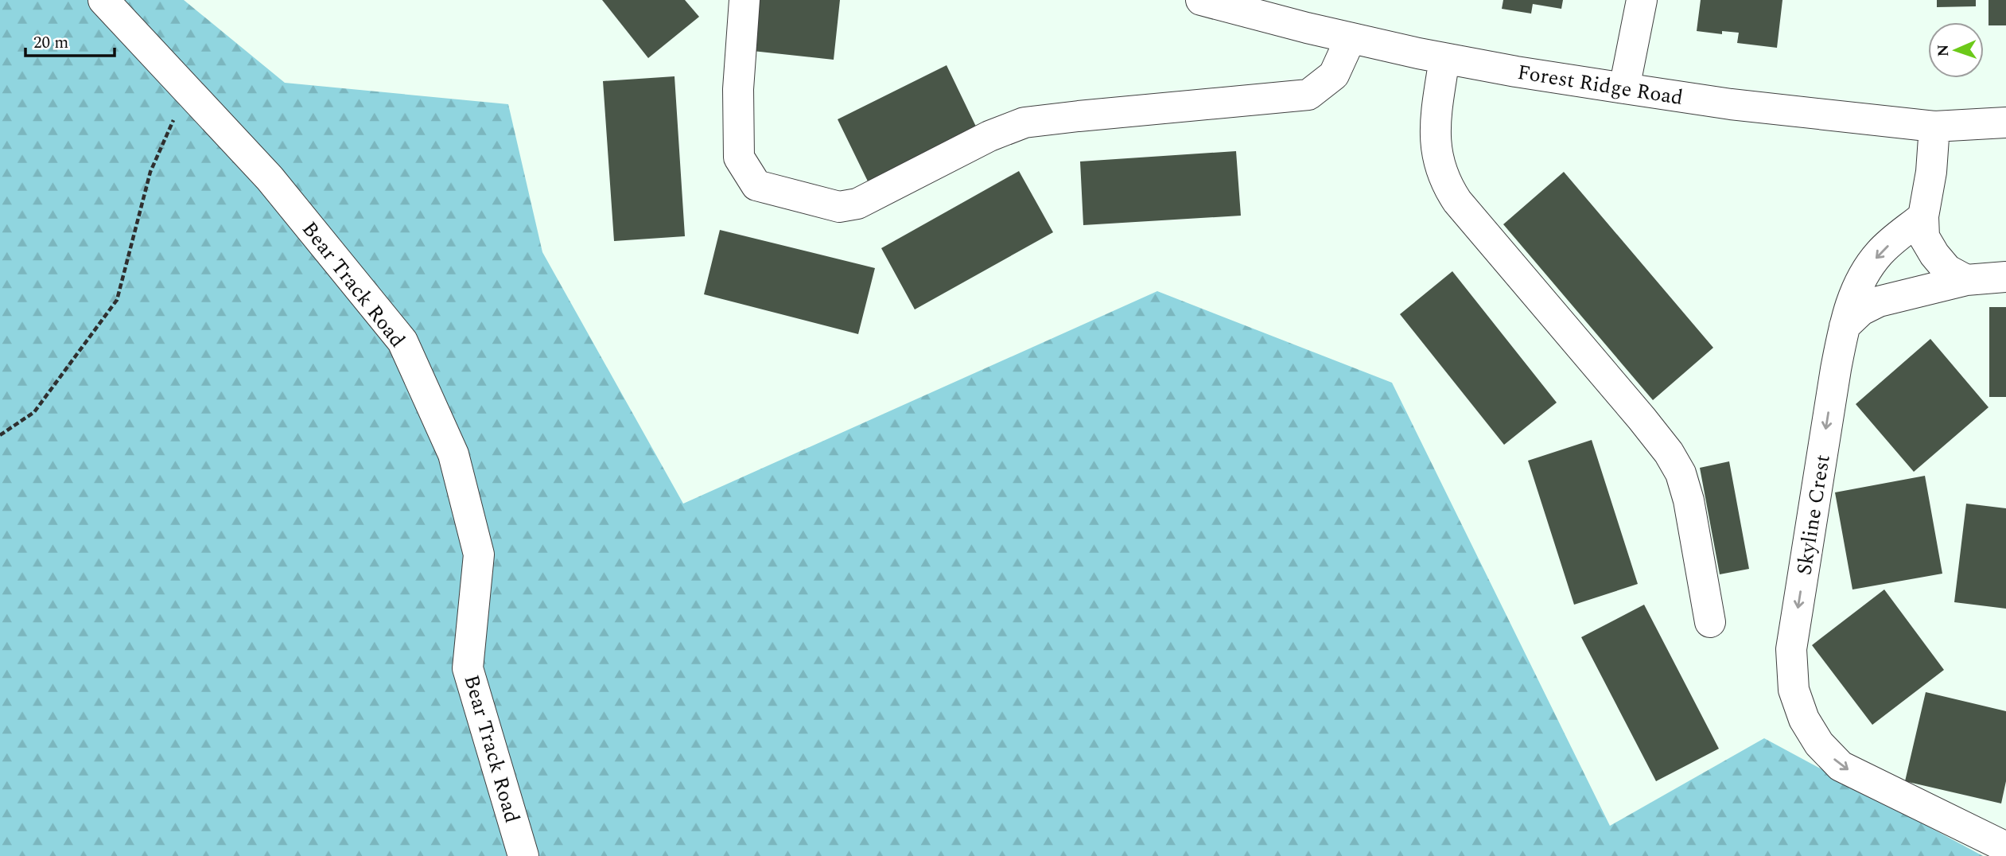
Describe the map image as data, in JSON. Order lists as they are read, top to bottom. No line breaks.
{"streets":{"street":["Forest Ridge Road","Bear Track Road","Skyline Crest"]},"scale_bar":"20 m","north":"left"}
